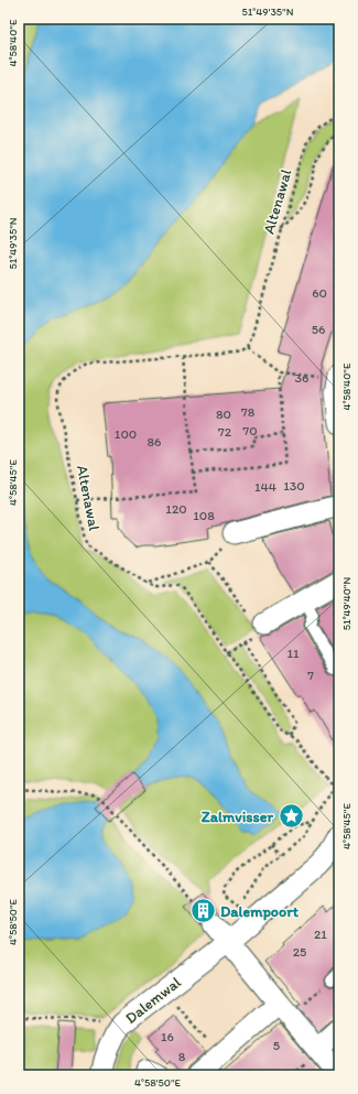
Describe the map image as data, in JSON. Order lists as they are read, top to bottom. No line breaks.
{"streets":{"street":["Dalemwal"],"path":["Altenawal"]},"places":{"place":["Zalmvisser"],"building":["Dalempoort"]},"house_numbers":["60","56","36","78","80","70","72","100","86","130","144","120","108","11","7","21","25","16","5","8"],"coordinates":["51°49'35\"N","4°58'40\"E","4°58'45\"E","51°49'40\"N","4°58'50\"E"]}
